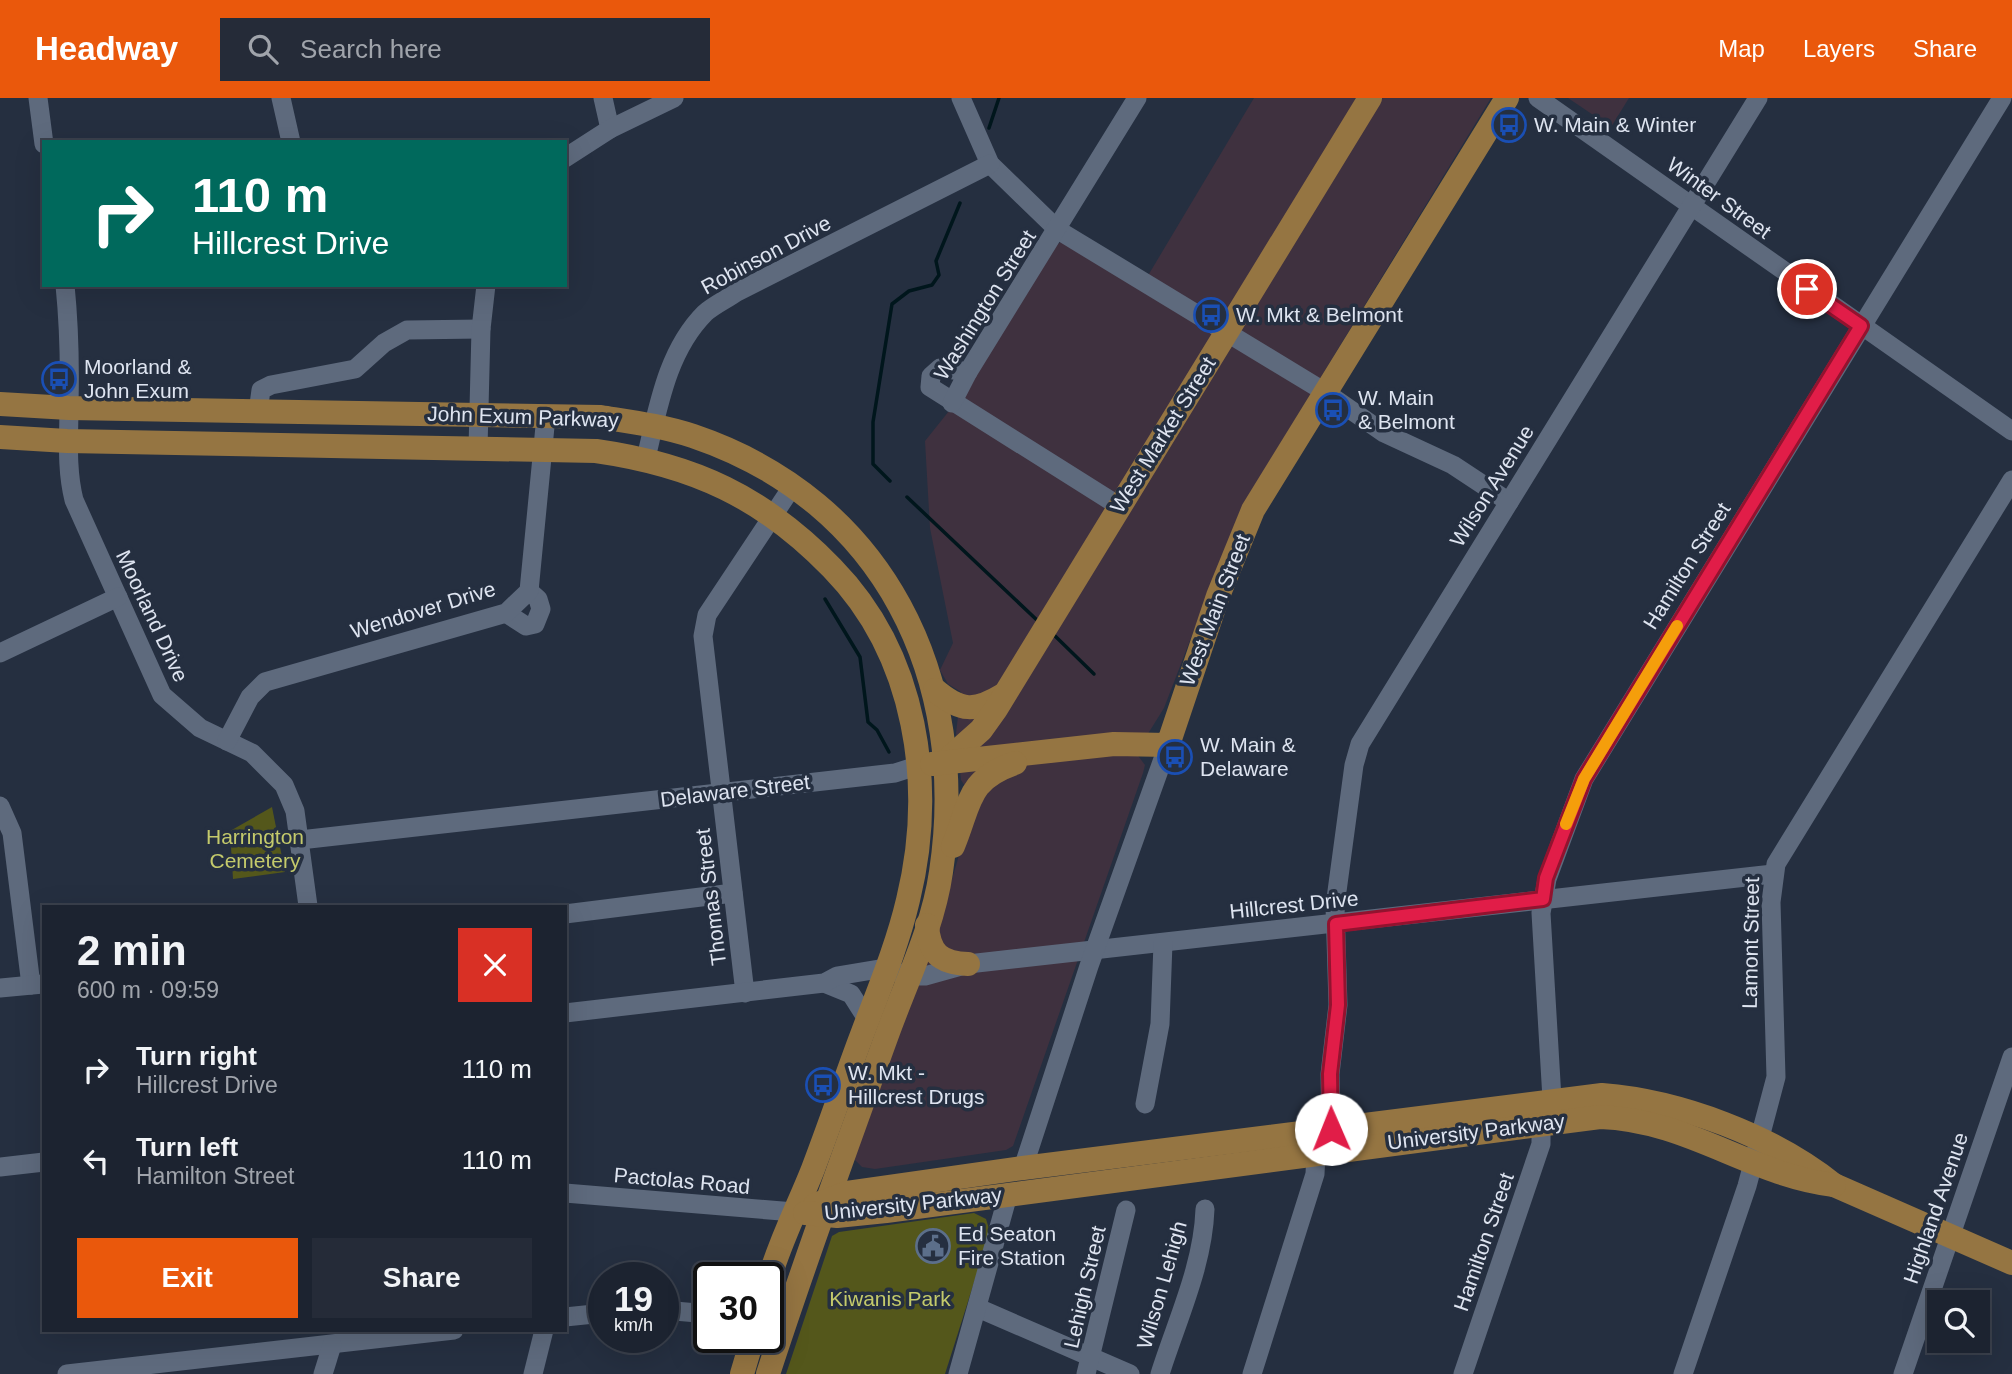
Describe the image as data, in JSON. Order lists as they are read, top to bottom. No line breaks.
{"streets":{"main road":["John Exum Parkway","West Market Street","West Main Street","Delaware Street","University Parkway"],"street":["Winter Street","Robinson Drive","Washington Street","Wilson Avenue","Hamilton Street","Wendover Drive","Moorland Drive","Thomas Street","Hillcrest Drive","Lamont Street","Pactolas Road","Highland Avenue","Wilson Lehigh","Lehigh Street"]},"crossings":[["Winter Street","Wilson Avenue"],["Winter Street","Hamilton Street"],["Robinson Drive","John Exum Parkway"],["John Exum Parkway","West Market Street"],["John Exum Parkway","Moorland Drive"],["John Exum Parkway","Delaware Street"],["John Exum Parkway","Thomas Street"],["John Exum Parkway","Hillcrest Drive"],["West Market Street","Delaware Street"],["Wilson Avenue","Hillcrest Drive"],["Wilson Avenue","University Parkway"],["Hamilton Street","Hillcrest Drive"],["Hamilton Street","University Parkway"],["Wendover Drive","Moorland Drive"],["West Main Street","Delaware Street"],["West Main Street","Hillcrest Drive"],["West Main Street","University Parkway"],["Moorland Drive","Delaware Street"],["Delaware Street","Thomas Street"],["Thomas Street","Hillcrest Drive"],["Hillcrest Drive","Lamont Street"],["Lamont Street","University Parkway"],["University Parkway","Pactolas Road"],["University Parkway","Highland Avenue"]],"parks":["Harrington Cemetery","Kiwanis Park"],"places":{"bus stop":["W. Main & Winter","W. Mkt & Belmont","Moorland & John Exum","W. Main & Belmont","W. Main & Delaware","W. Mkt - Hillcrest Drugs"],"public building":["Ed Seaton Fire Station"]},"page":{"header":"Headway","search":"Search here","nav":["Map","Layers","Share"],"turn":["110 m","Hillcrest Drive"],"heading":["2 min","600 m · 09:59"],"list":[{"name":"Turn right","note":"Hillcrest Drive","value":"110 m"},{"name":"Turn left","note":"Hamilton Street","value":"110 m"}],"buttons":["Exit","Share"],"speed":"19 km/h","limit":"30"}}
